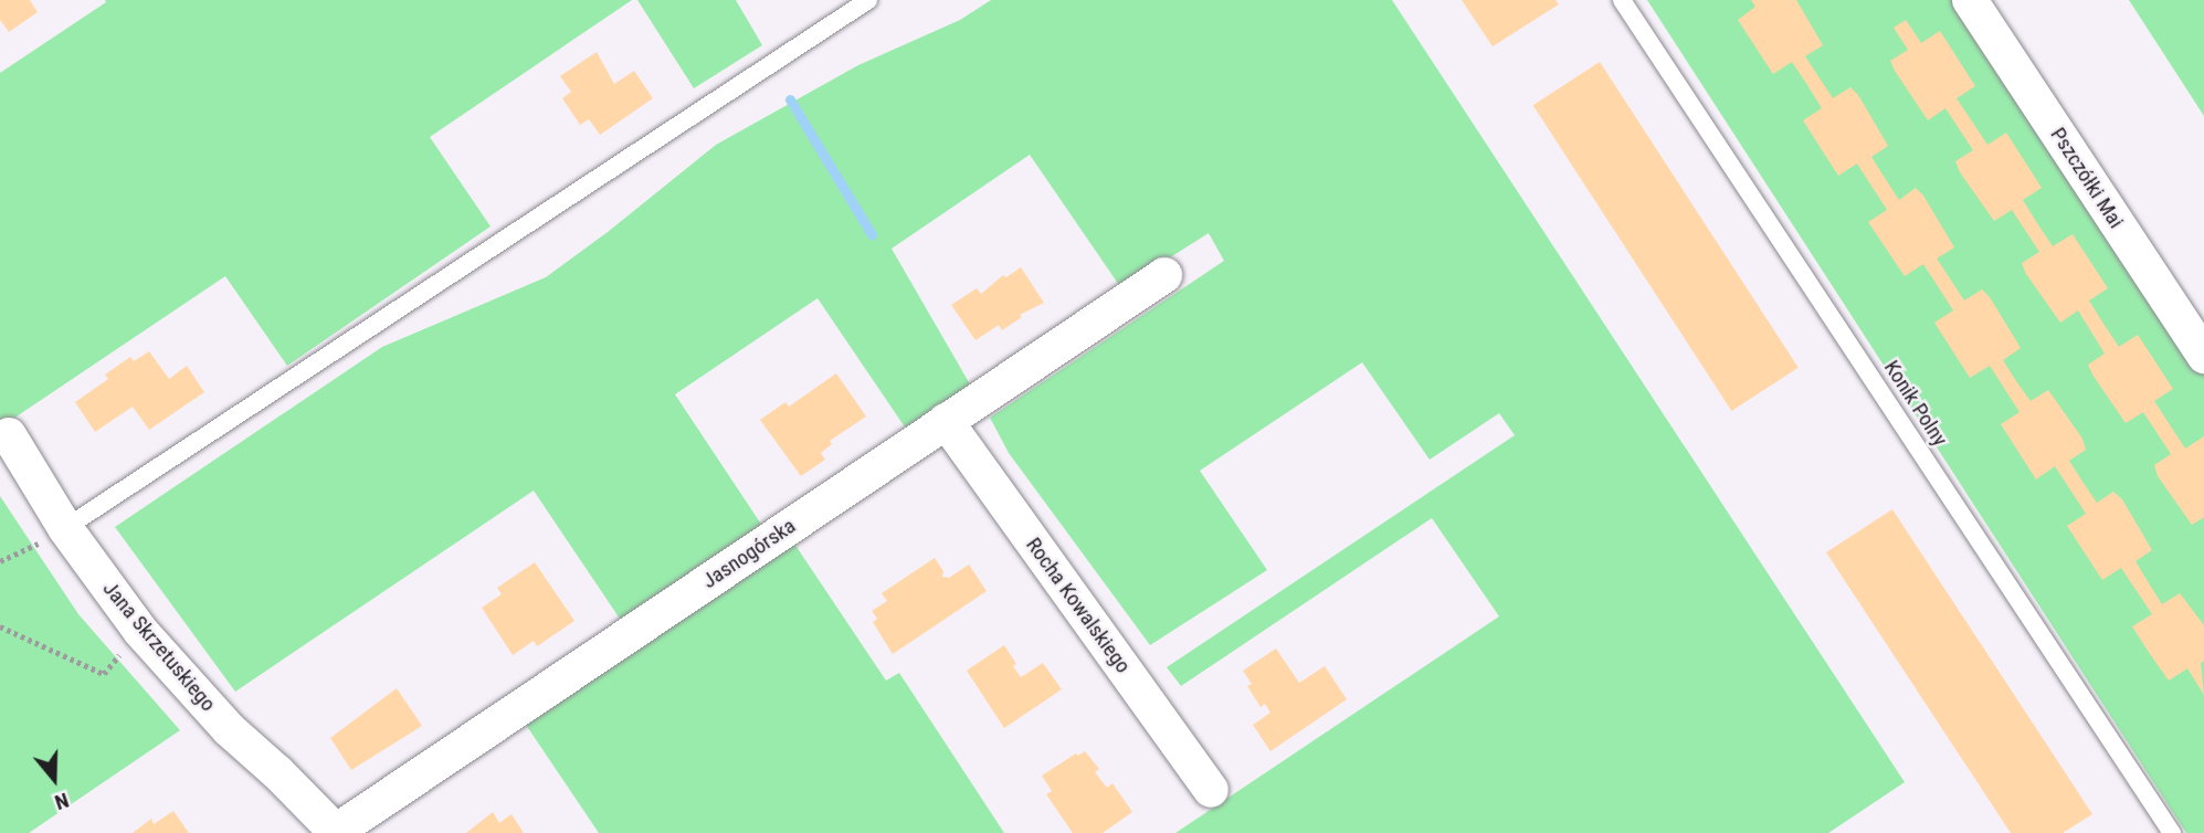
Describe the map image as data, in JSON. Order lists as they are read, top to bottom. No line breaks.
{"streets":{"street":["Pszczółki Mai","Jasnogórska","Rocha Kowalskiego","Jana Skrzetuskiego"],"lane":["Konik Polny"]},"crossings":[["Jasnogórska","Rocha Kowalskiego"],["Jasnogórska","Jana Skrzetuskiego"]],"north":"bottom"}
